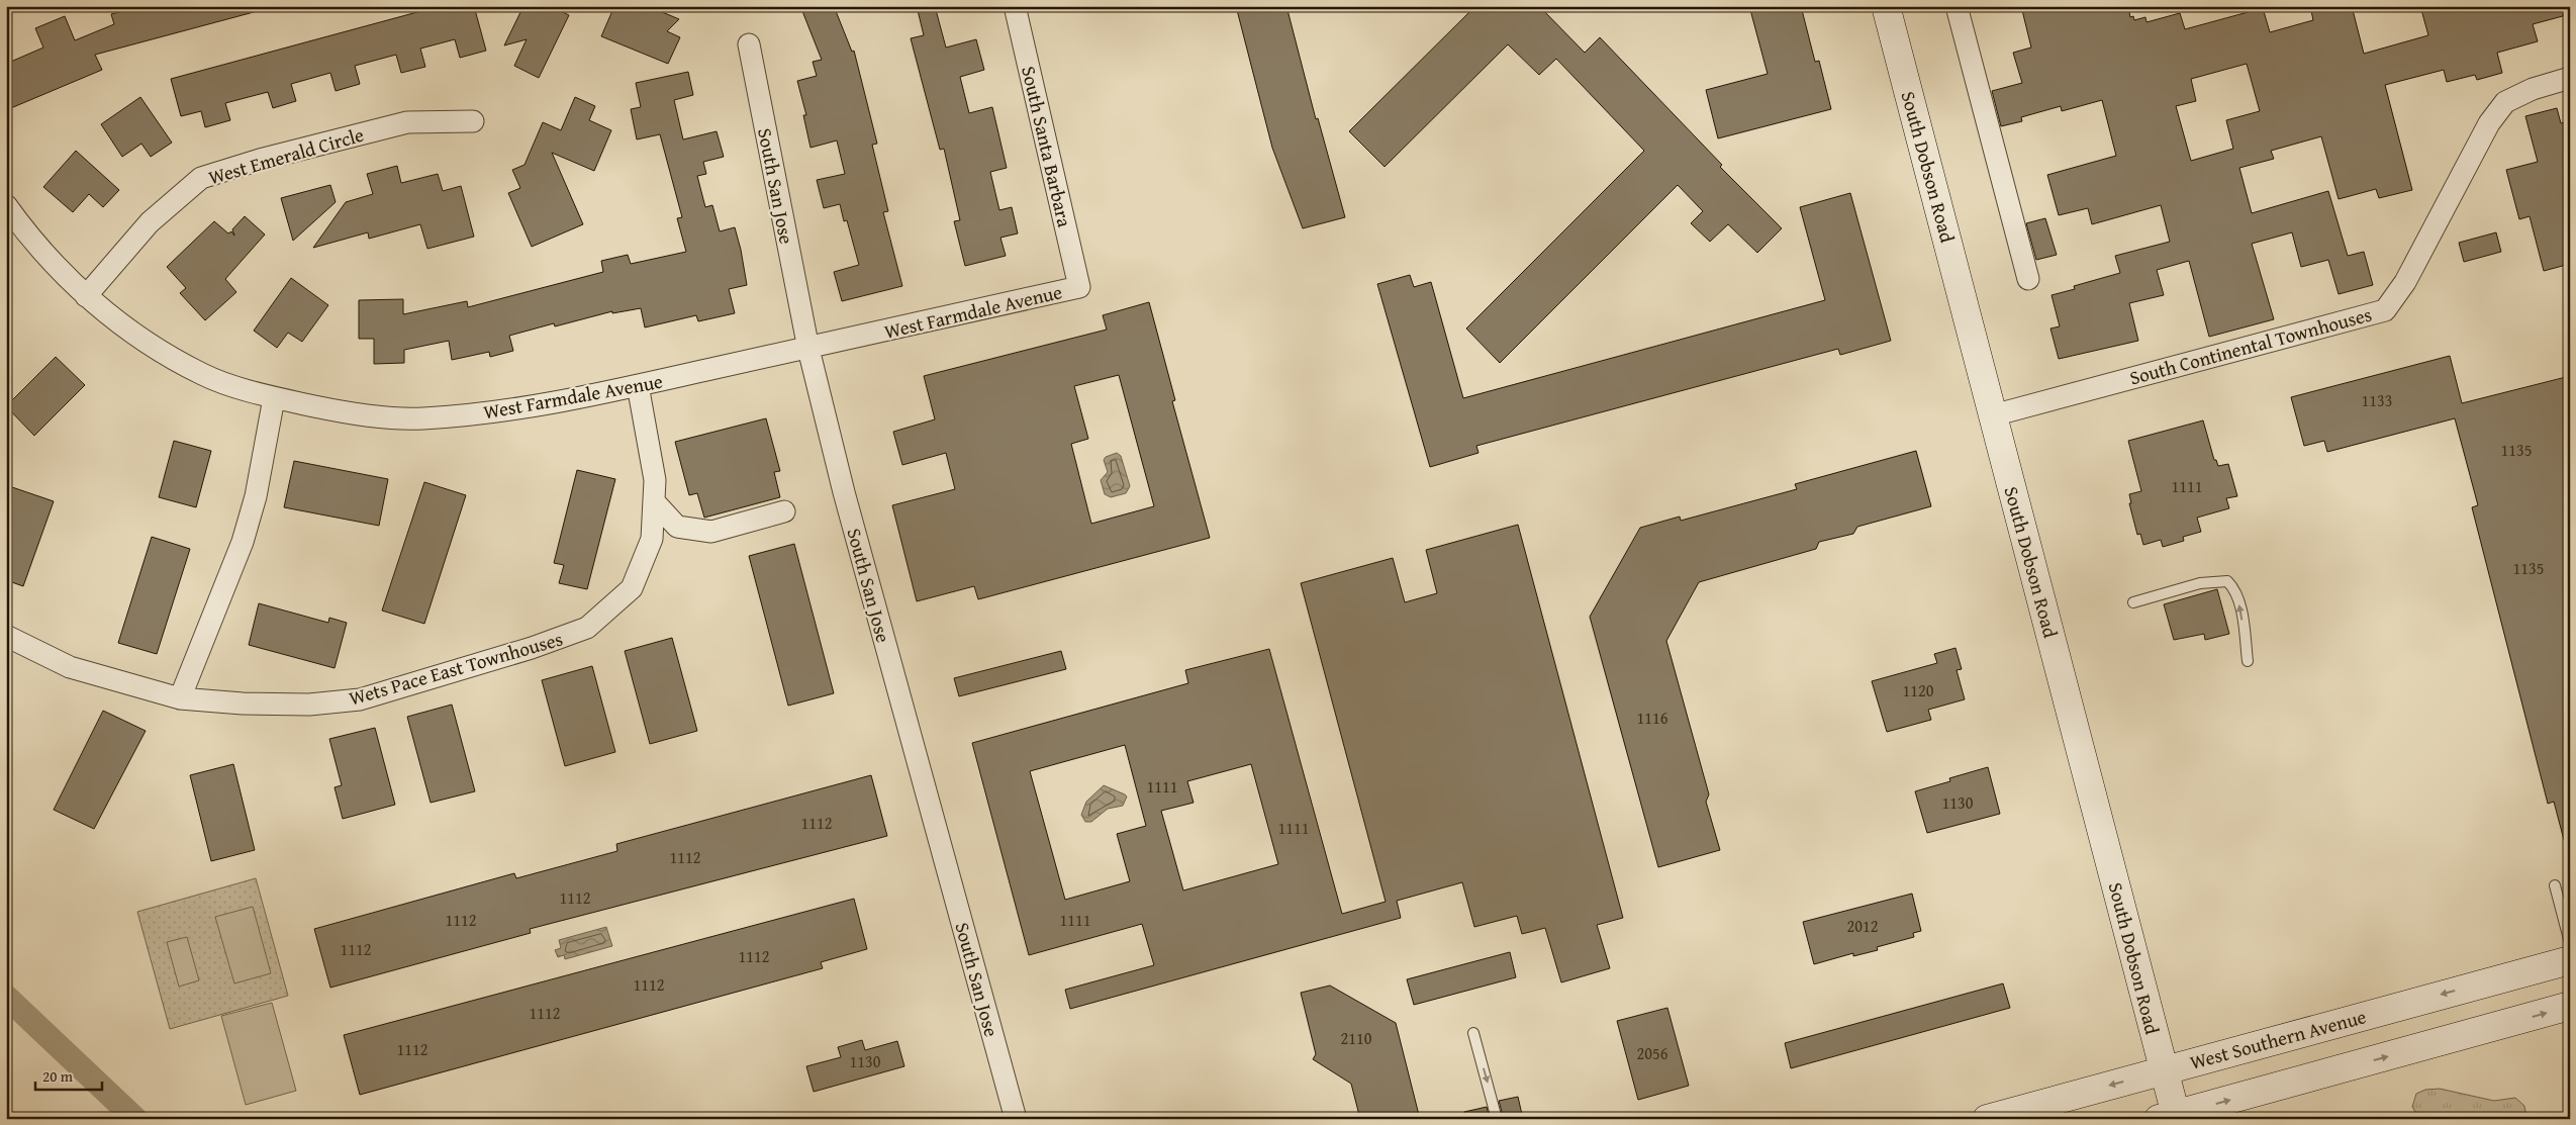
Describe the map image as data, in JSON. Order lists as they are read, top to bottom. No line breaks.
{"streets":{"main road":["South Dobson Road","West Southern Avenue"],"street":["South Santa Barbara","West Emerald Circle","South San Jose","West Farmdale Avenue","South Continental Townhouses","Wets Pace East Townhouses"]},"crossings":[["South Santa Barbara","West Farmdale Avenue"],["West Emerald Circle","West Farmdale Avenue"],["South Dobson Road","South Continental Townhouses"],["South Dobson Road","West Southern Avenue"],["South San Jose","West Farmdale Avenue"],["West Farmdale Avenue","Wets Pace East Townhouses"]],"house_numbers":["1133","1135","1111","1135","1120","1116","1111","1130","1112","1111","1112","1112","1112","1111","2012","1112","1112","1112","1112","2110","1112","2056","1130"],"scale_bar":"20 m"}
